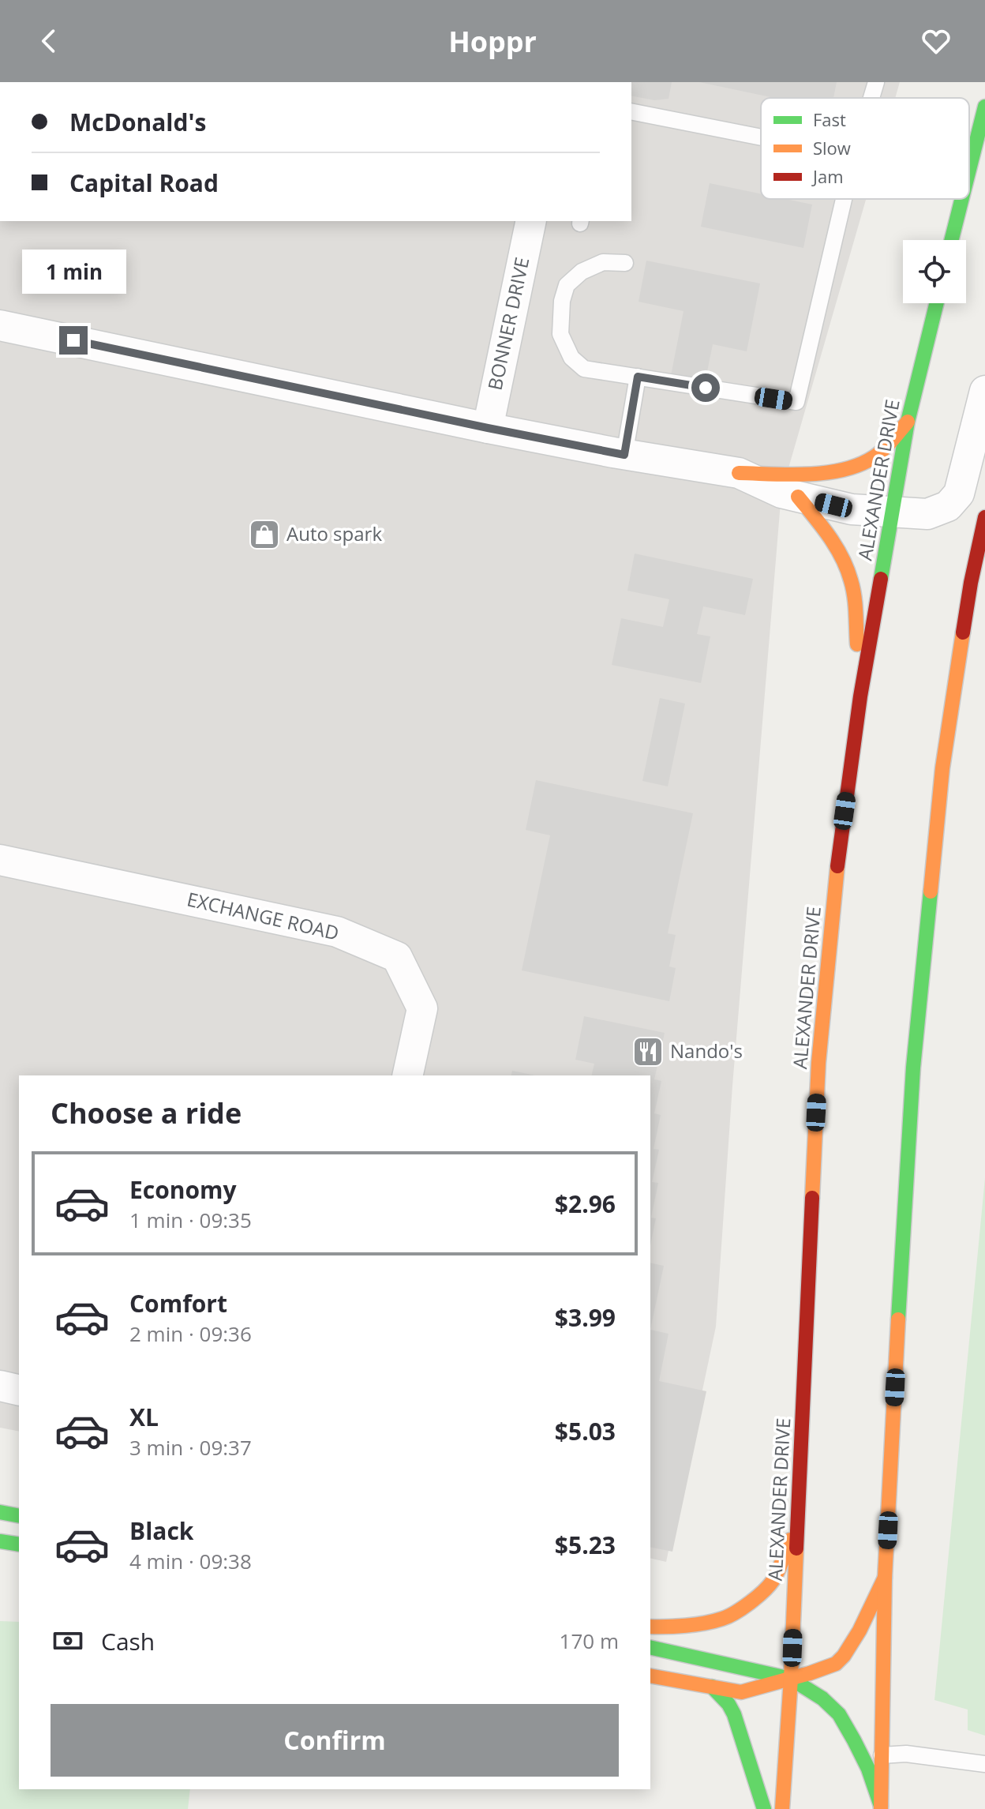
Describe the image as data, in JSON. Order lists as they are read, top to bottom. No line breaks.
{"streets":{"main road":["ALEXANDER DRIVE"],"street":["BONNER DRIVE","EXCHANGE ROAD"]},"places":{"shop":["Auto spark"],"restaurant":["Nando's"]},"legend":["Fast","Slow","Jam"],"page":{"header":"Hoppr","banner":["McDonald's","Capital Road"],"bubble":"1 min","heading":"Choose a ride","list":[{"name":"Economy","note":"1 min · 09:35","value":"$2.96"},{"name":"Comfort","note":"2 min · 09:36","value":"$3.99"},{"name":"XL","note":"3 min · 09:37","value":"$5.03"},{"name":"Black","note":"4 min · 09:38","value":"$5.23"}],"pay":["Cash","170 m"],"buttons":"Confirm"}}
